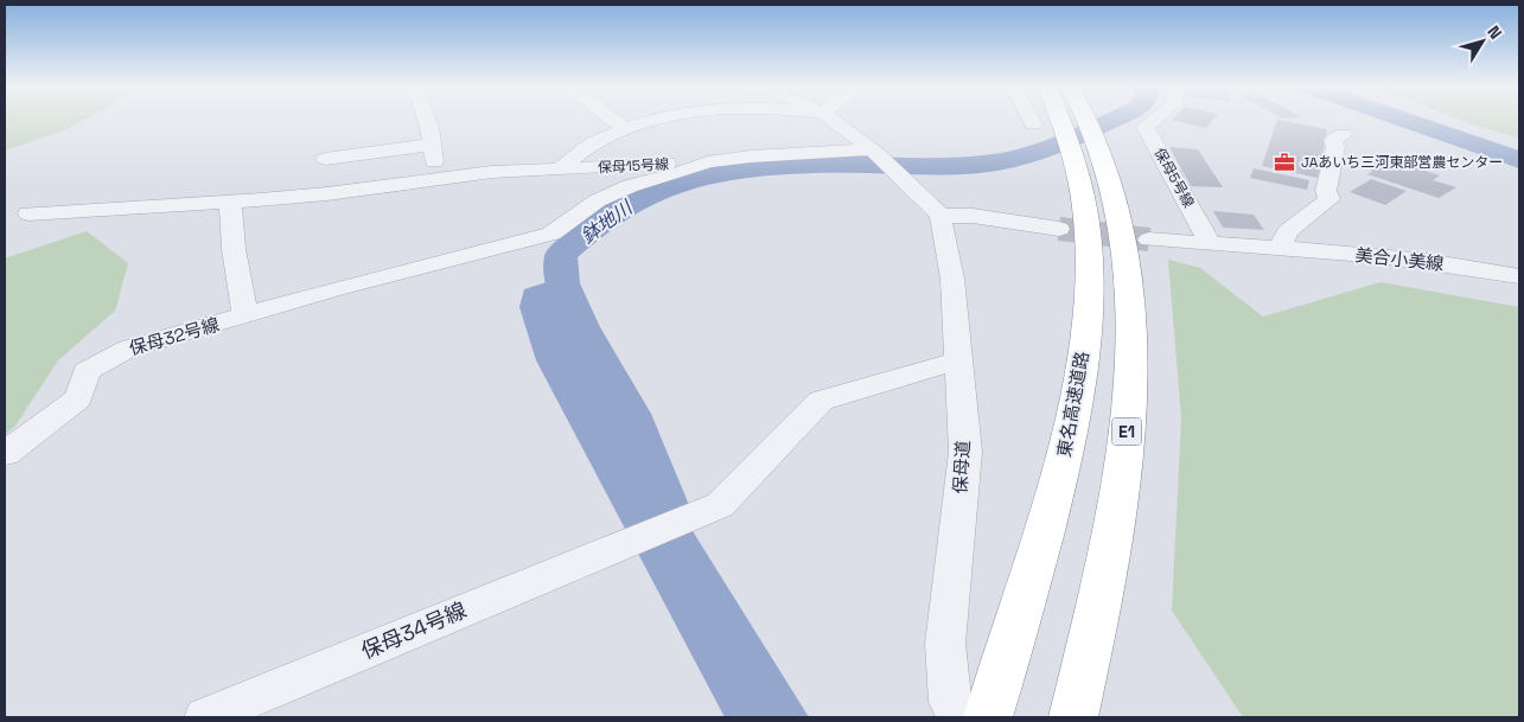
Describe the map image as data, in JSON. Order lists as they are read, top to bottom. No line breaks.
{"streets":{"highway":["東名高速道路","E1"],"street":["保母15号線","保母5号線","美合小美線","保母32号線","保母道","保母34号線"]},"crossings":[["保母15号線","保母32号線"],["保母5号線","美合小美線"],["保母道","保母34号線"]],"water":["鉢地川"],"places":{"office":["JAあいち三河東部営農センター"]},"north":"top right"}
